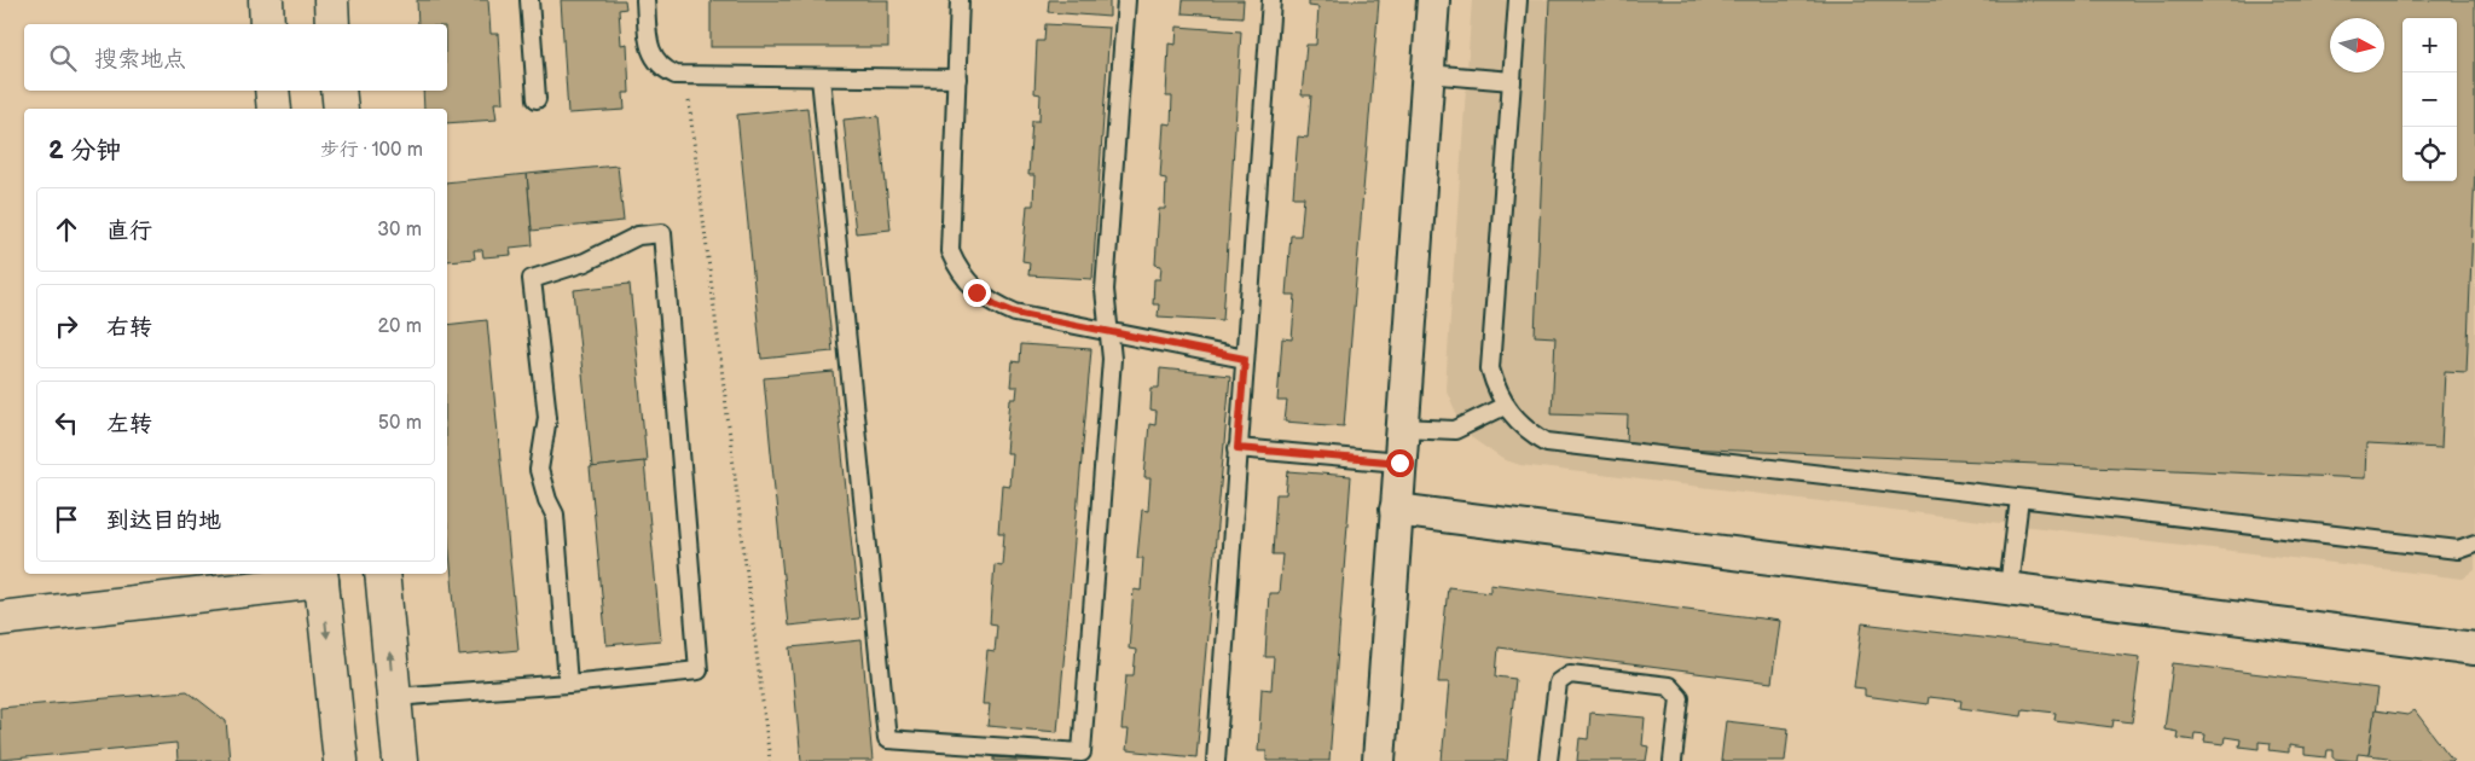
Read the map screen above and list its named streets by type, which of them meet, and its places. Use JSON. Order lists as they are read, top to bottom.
{
  "north": "right",
  "page": {
    "map_buttons": ["+", "−"],
    "search": "搜索地点",
    "heading": ["2 分钟", "步行 · 100 m"],
    "list": [
      ["直行", "30 m"],
      ["右转", "20 m"],
      ["左转", "50 m"],
      "到达目的地"
    ]
  }
}
